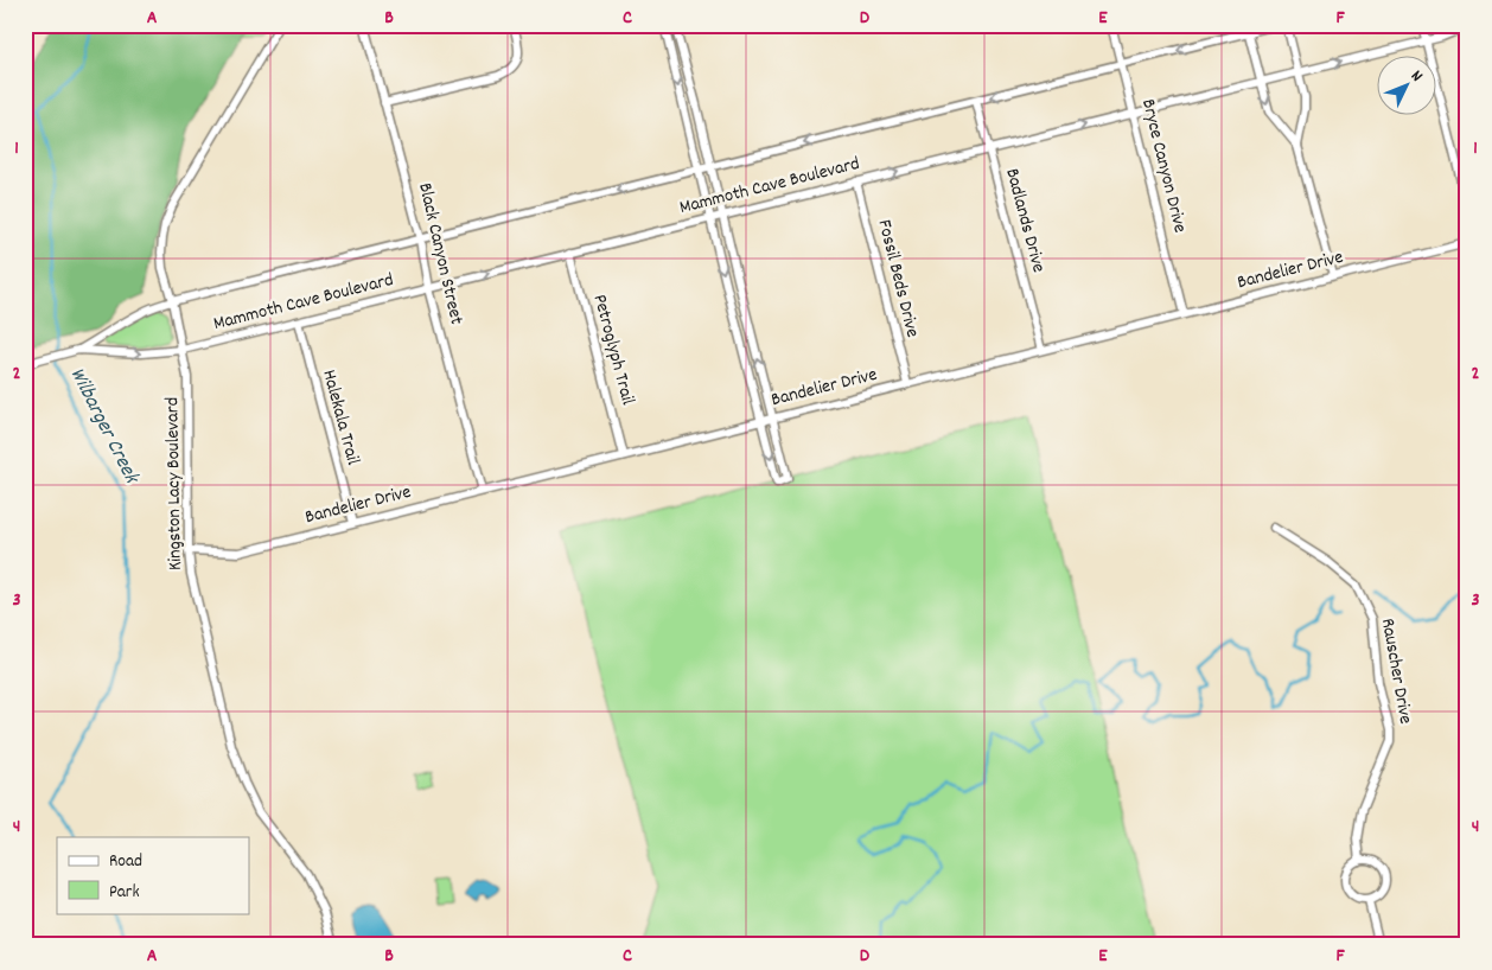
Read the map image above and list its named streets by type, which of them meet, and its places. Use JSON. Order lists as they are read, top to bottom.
{
  "streets": {
    "street": [
      "Bryce Canyon Drive",
      "Mammoth Cave Boulevard",
      "Badlands Drive",
      "Black Canyon Street",
      "Bandelier Drive",
      "Fossil Beds Drive",
      "Petroglyph Trail",
      "Halekala Trail",
      "Kingston Lacy Boulevard",
      "Rauscher Drive"
    ]
  },
  "crossings": [
    ["Bryce Canyon Drive", "Mammoth Cave Boulevard"],
    ["Bryce Canyon Drive", "Bandelier Drive"],
    ["Mammoth Cave Boulevard", "Badlands Drive"],
    ["Mammoth Cave Boulevard", "Black Canyon Street"],
    ["Mammoth Cave Boulevard", "Fossil Beds Drive"],
    ["Mammoth Cave Boulevard", "Petroglyph Trail"],
    ["Mammoth Cave Boulevard", "Halekala Trail"],
    ["Mammoth Cave Boulevard", "Kingston Lacy Boulevard"],
    ["Badlands Drive", "Bandelier Drive"],
    ["Black Canyon Street", "Bandelier Drive"],
    ["Bandelier Drive", "Fossil Beds Drive"],
    ["Bandelier Drive", "Petroglyph Trail"],
    ["Bandelier Drive", "Halekala Trail"],
    ["Bandelier Drive", "Kingston Lacy Boulevard"]
  ],
  "water": ["Wilbarger Creek"],
  "legend": ["Road", "Park"],
  "north": "top right",
  "grid": {
    "columns": [
      "A",
      "B",
      "C",
      "D",
      "E",
      "F"
    ],
    "rows": [
      "1",
      "2",
      "3",
      "4"
    ]
  }
}
